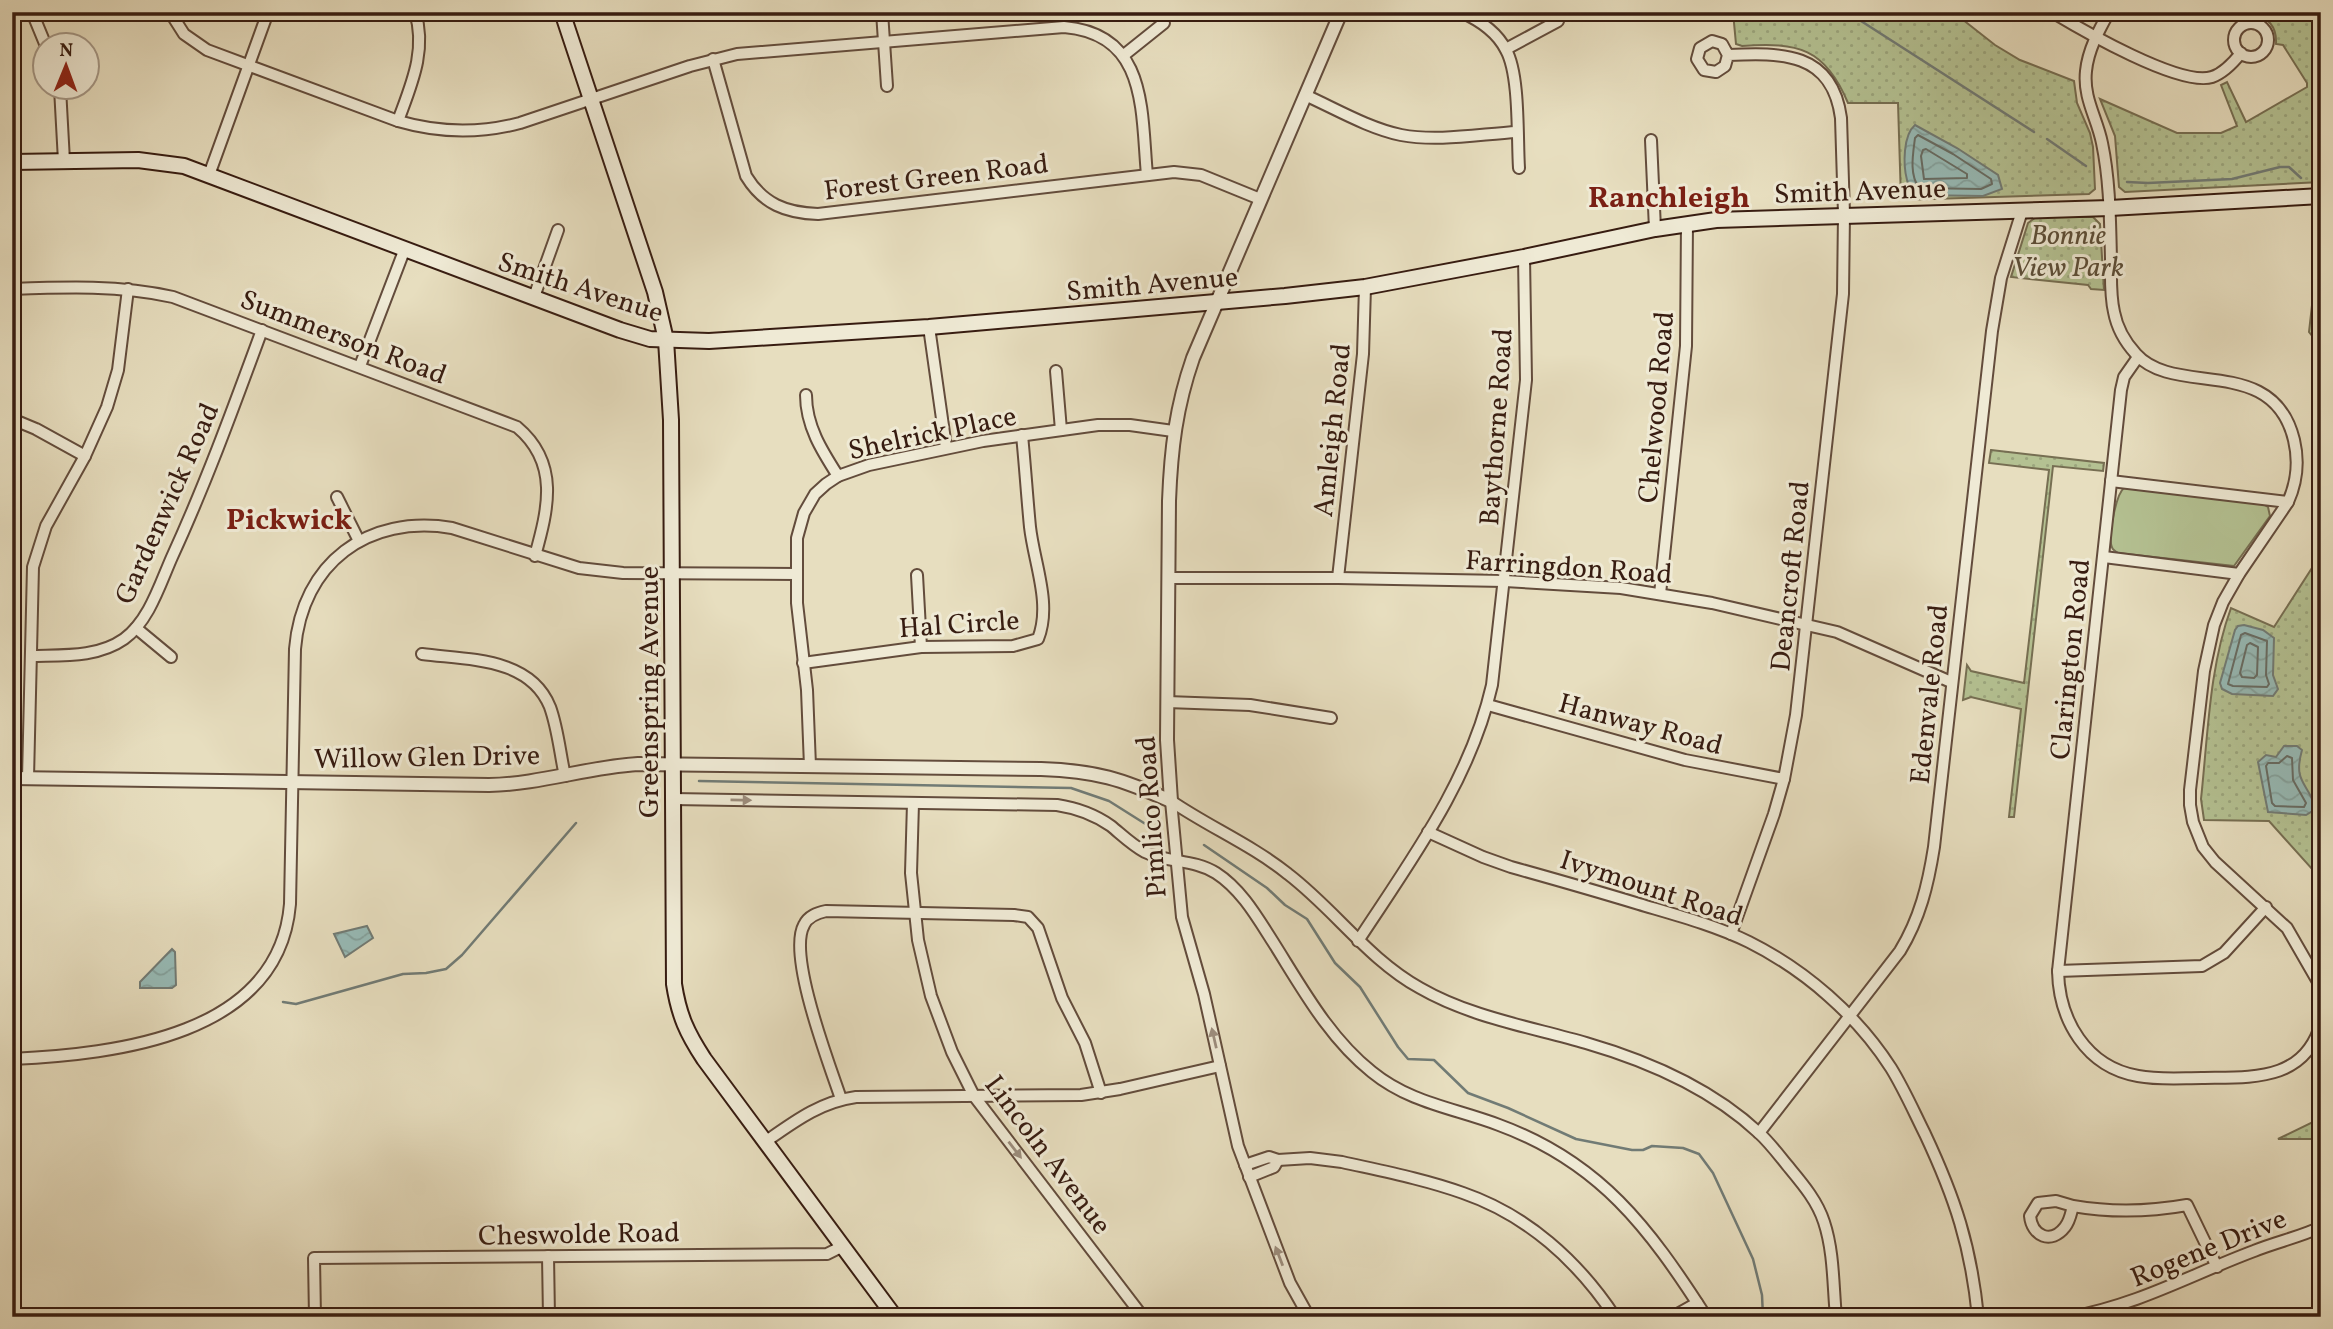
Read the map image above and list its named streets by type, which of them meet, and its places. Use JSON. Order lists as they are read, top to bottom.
{
  "streets": {
    "main road": ["Smith Avenue", "Greenspring Avenue"],
    "street": [
      "Forest Green Road",
      "Summerson Road",
      "Chelwood Road",
      "Baythorne Road",
      "Amleigh Road",
      "Shelrick Place",
      "Gardenwick Road",
      "Farringdon Road",
      "Deancroft Road",
      "Hal Circle",
      "Clarington Road",
      "Edenvale Road",
      "Hanway Road",
      "Willow Glen Drive",
      "Pimlico Road",
      "Ivymount Road",
      "Lincoln Avenue",
      "Cheswolde Road",
      "Rogene Drive"
    ]
  },
  "crossings": [
    ["Forest Green Road", "Pimlico Road"],
    ["Smith Avenue", "Chelwood Road"],
    ["Smith Avenue", "Baythorne Road"],
    ["Smith Avenue", "Amleigh Road"],
    ["Smith Avenue", "Deancroft Road"],
    ["Smith Avenue", "Greenspring Avenue"],
    ["Smith Avenue", "Edenvale Road"],
    ["Smith Avenue", "Pimlico Road"],
    ["Summerson Road", "Gardenwick Road"],
    ["Chelwood Road", "Farringdon Road"],
    ["Baythorne Road", "Farringdon Road"],
    ["Baythorne Road", "Hanway Road"],
    ["Baythorne Road", "Ivymount Road"],
    ["Amleigh Road", "Farringdon Road"],
    ["Shelrick Place", "Hal Circle"],
    ["Shelrick Place", "Willow Glen Drive"],
    ["Shelrick Place", "Pimlico Road"],
    ["Farringdon Road", "Deancroft Road"],
    ["Farringdon Road", "Edenvale Road"],
    ["Farringdon Road", "Pimlico Road"],
    ["Deancroft Road", "Hanway Road"],
    ["Deancroft Road", "Ivymount Road"],
    ["Greenspring Avenue", "Willow Glen Drive"],
    ["Greenspring Avenue", "Cheswolde Road"],
    ["Edenvale Road", "Ivymount Road"],
    ["Willow Glen Drive", "Pimlico Road"]
  ],
  "one_way": ["Lincoln Avenue"],
  "districts": ["Ranchleigh", "Pickwick"],
  "parks": ["Bonnie View Park"],
  "north": "top"
}
